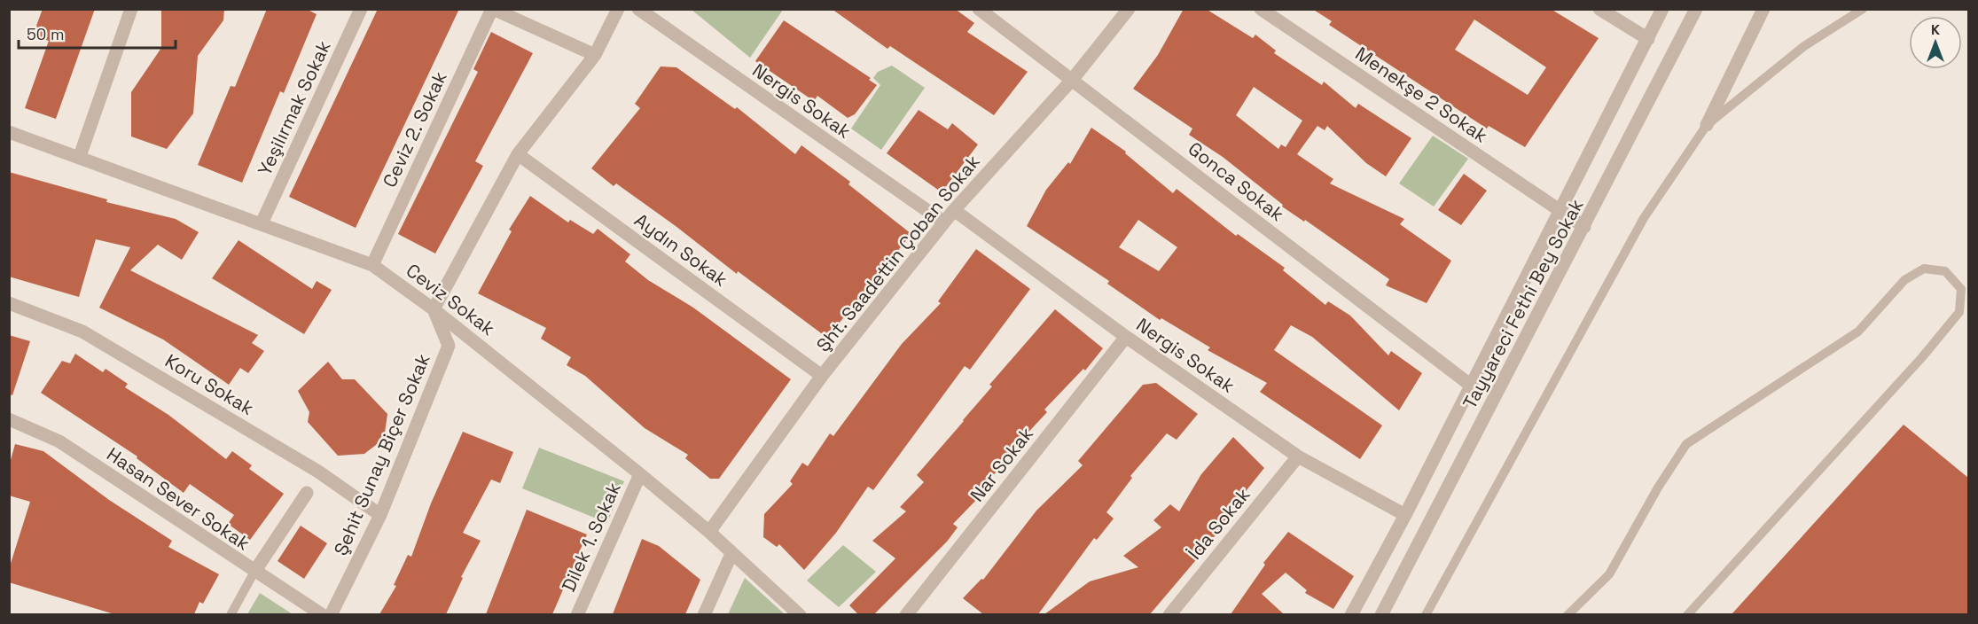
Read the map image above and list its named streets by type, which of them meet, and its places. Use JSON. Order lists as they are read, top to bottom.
{
  "streets": {
    "street": [
      "Menekşe 2 Sokak",
      "Nergis Sokak",
      "Yeşilırmak Sokak",
      "Ceviz 2. Sokak",
      "Gonca Sokak",
      "Aydın Sokak",
      "Şht. Saadettin Çoban Sokak",
      "Ceviz Sokak",
      "Tayyareci Fethi Bey Sokak",
      "Koru Sokak",
      "Şehit Sunay Biçer Sokak",
      "Nar Sokak",
      "Hasan Sever Sokak",
      "İda Sokak",
      "Dilek 1. Sokak"
    ]
  },
  "crossings": [
    ["Menekşe 2 Sokak", "Tayyareci Fethi Bey Sokak"],
    ["Nergis Sokak", "Şht. Saadettin Çoban Sokak"],
    ["Nergis Sokak", "Tayyareci Fethi Bey Sokak"],
    ["Nergis Sokak", "Nar Sokak"],
    ["Nergis Sokak", "İda Sokak"],
    ["Yeşilırmak Sokak", "Ceviz Sokak"],
    ["Ceviz 2. Sokak", "Ceviz Sokak"],
    ["Gonca Sokak", "Şht. Saadettin Çoban Sokak"],
    ["Gonca Sokak", "Tayyareci Fethi Bey Sokak"],
    ["Aydın Sokak", "Şht. Saadettin Çoban Sokak"],
    ["Şht. Saadettin Çoban Sokak", "Ceviz Sokak"],
    ["Ceviz Sokak", "Şehit Sunay Biçer Sokak"],
    ["Ceviz Sokak", "Dilek 1. Sokak"],
    ["Koru Sokak", "Şehit Sunay Biçer Sokak"]
  ],
  "scale_bar": "50 m",
  "north": "top"
}
